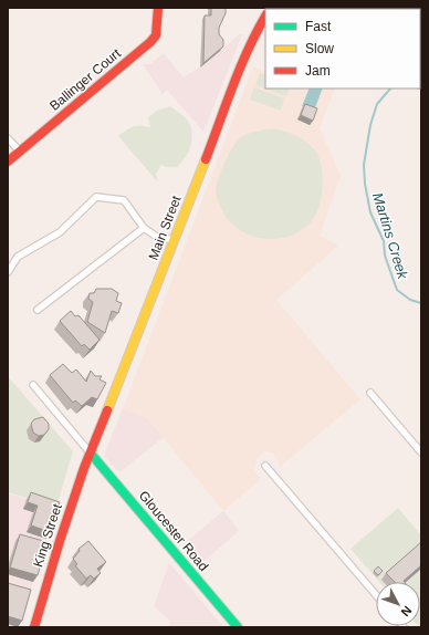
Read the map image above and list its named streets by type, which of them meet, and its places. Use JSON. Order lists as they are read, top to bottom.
{
  "streets": {
    "main road": [
      "Ballinger Court",
      "Main Street",
      "Gloucester Road",
      "King Street"
    ]
  },
  "crossings": [
    ["Main Street", "Gloucester Road"],
    ["Main Street", "King Street"],
    ["Gloucester Road", "King Street"]
  ],
  "water": ["Martins Creek"],
  "legend": ["Fast", "Slow", "Jam"],
  "north": "bottom right"
}
